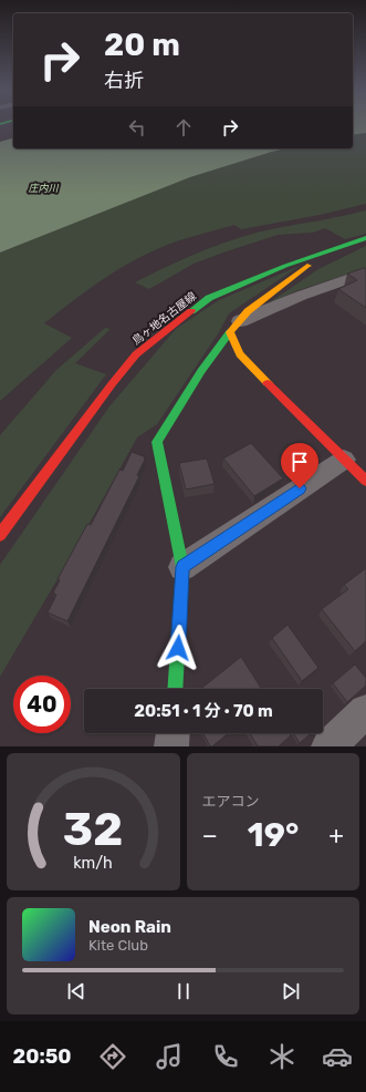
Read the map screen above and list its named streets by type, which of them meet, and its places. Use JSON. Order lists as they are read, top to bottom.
{
  "streets": {
    "street": ["鳥ヶ地名古屋線"]
  },
  "water": ["庄内川"],
  "page": {
    "turn": ["20 m", "右折"],
    "limit": "40",
    "trip": "20:51 · 1 分 · 70 m",
    "tile": "エアコン",
    "heat": ["−", "19°", "+"],
    "song": ["Neon Rain", "Kite Club"],
    "tabs": "20:50",
    "gauge": ["32", "km/h"]
  }
}
